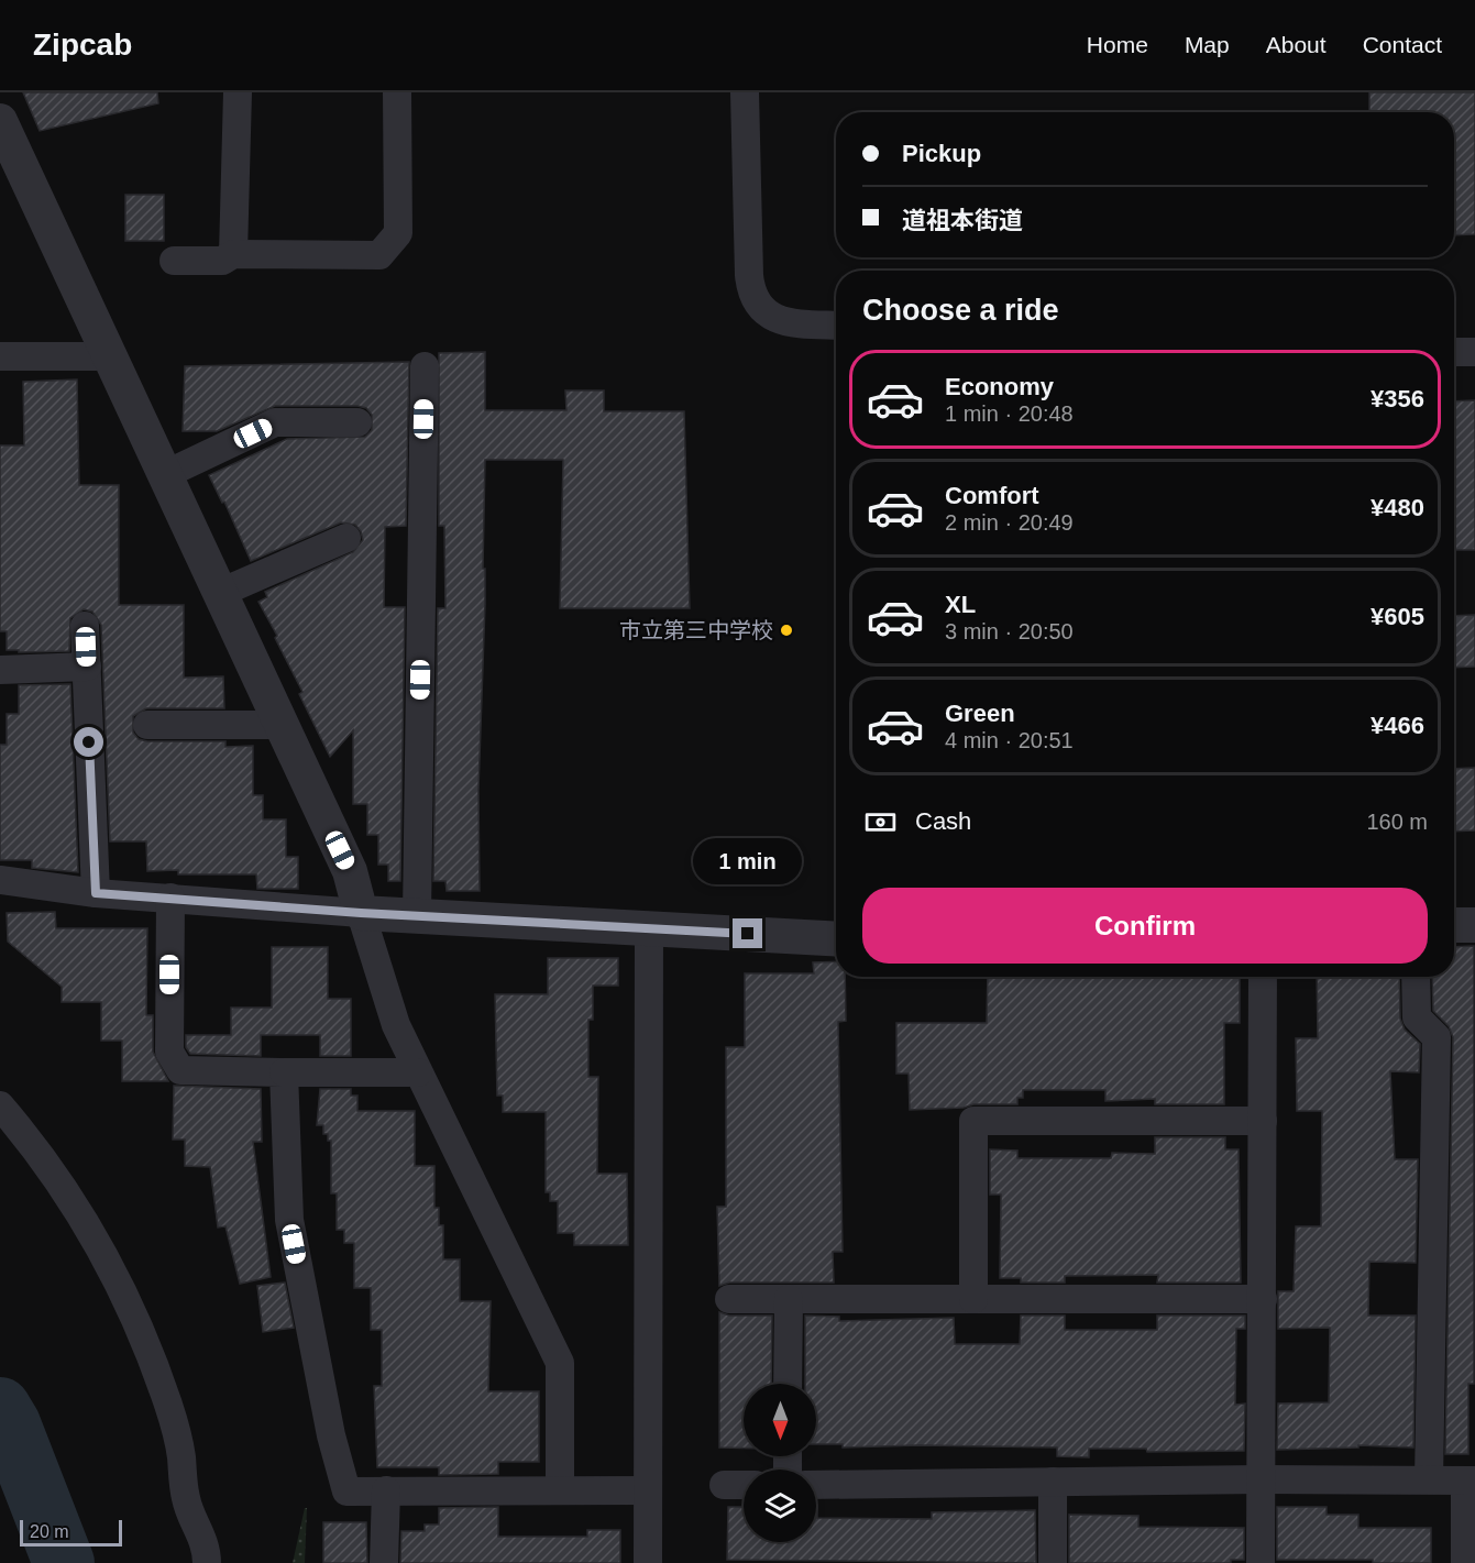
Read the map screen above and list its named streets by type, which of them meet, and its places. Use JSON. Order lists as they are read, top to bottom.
{
  "places": ["市立第三中学校"],
  "scale_bar": "20 m",
  "north": "bottom",
  "page": {
    "header": "Zipcab",
    "nav": [
      "Home",
      "Map",
      "About",
      "Contact"
    ],
    "banner": ["Pickup", "道祖本街道"],
    "heading": "Choose a ride",
    "list": [
      {
        "name": "Economy",
        "note": "1 min · 20:48",
        "value": "¥356"
      },
      {
        "name": "Comfort",
        "note": "2 min · 20:49",
        "value": "¥480"
      },
      {
        "name": "XL",
        "note": "3 min · 20:50",
        "value": "¥605"
      },
      {
        "name": "Green",
        "note": "4 min · 20:51",
        "value": "¥466"
      }
    ],
    "pay": ["Cash", "160 m"],
    "bubble": "1 min",
    "buttons": "Confirm",
    "scale": "20 m"
  }
}
